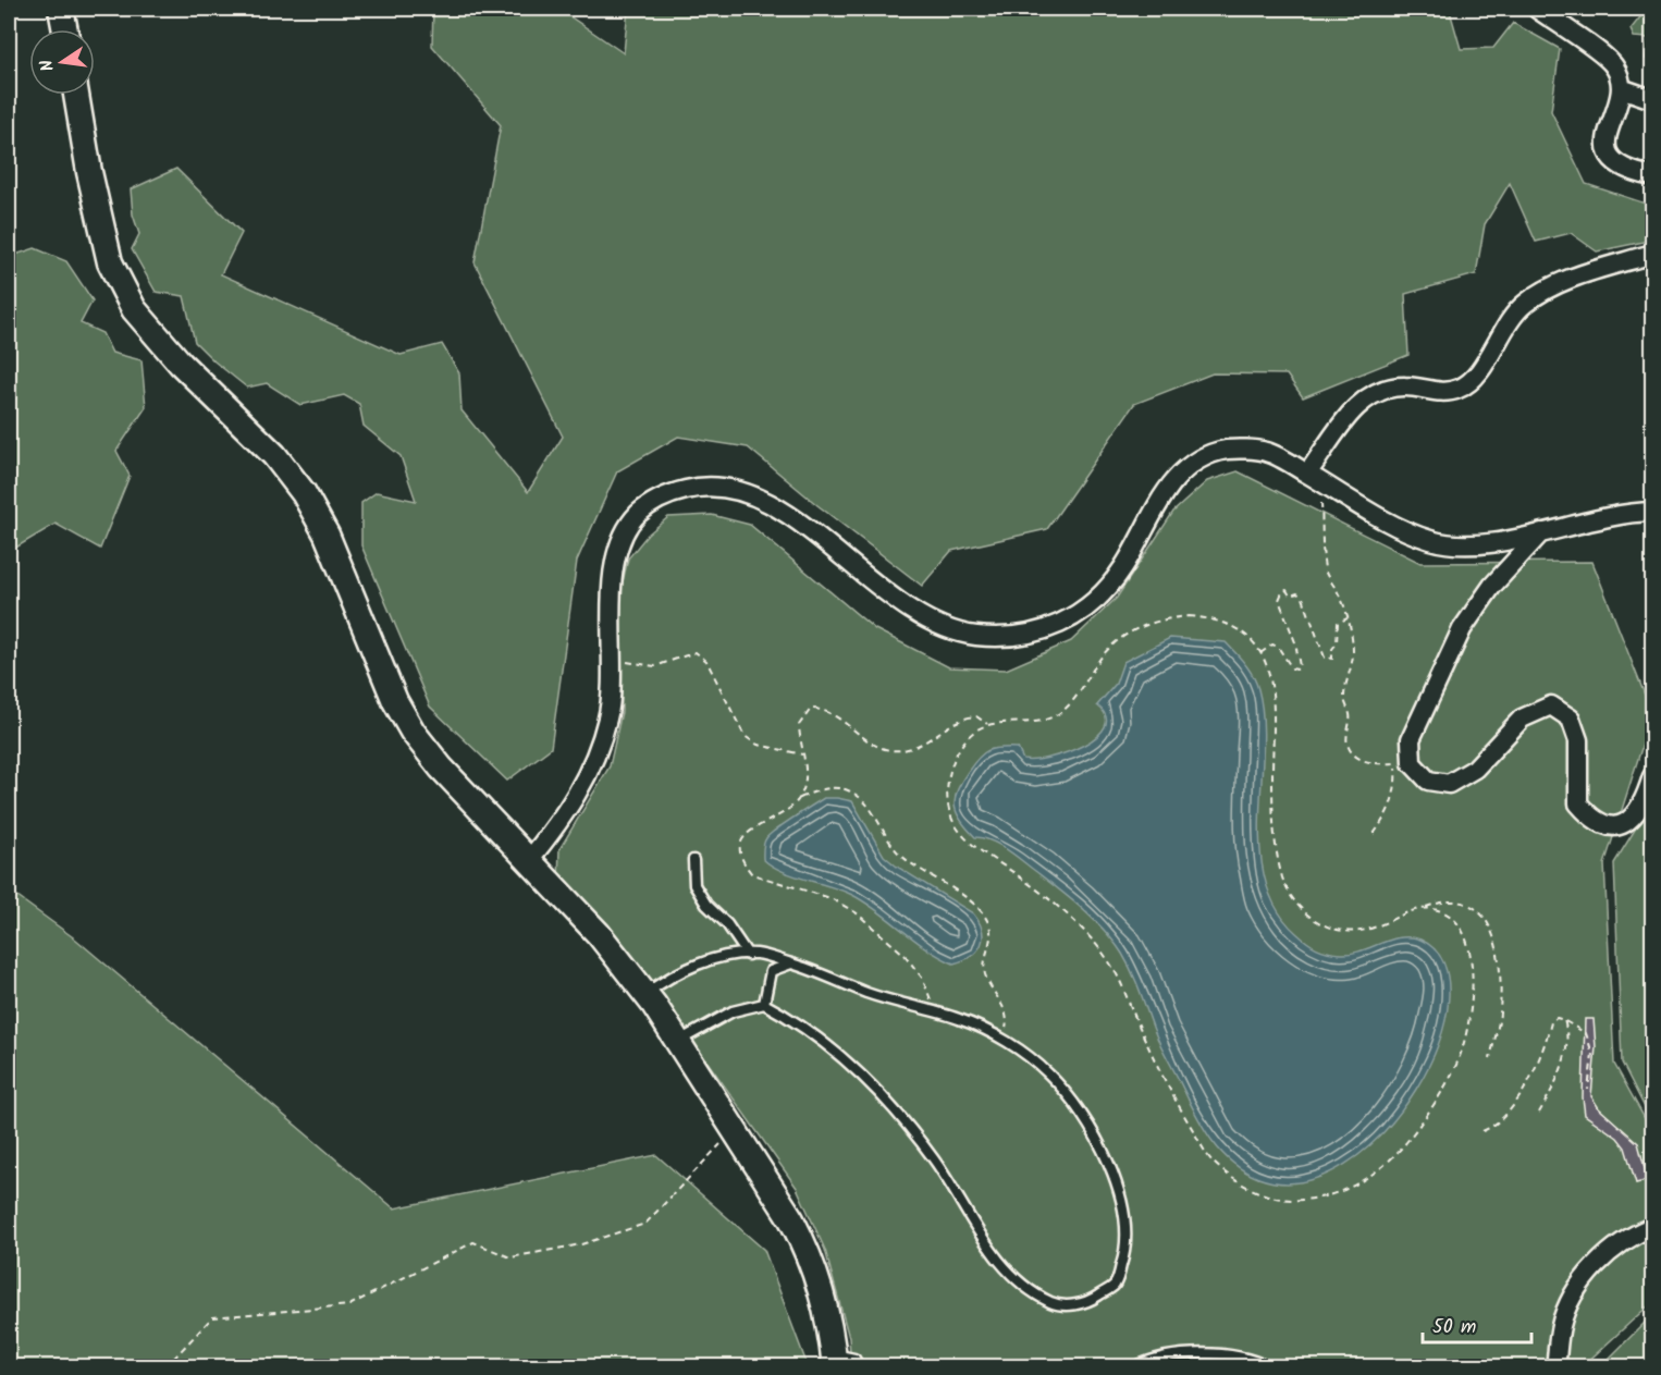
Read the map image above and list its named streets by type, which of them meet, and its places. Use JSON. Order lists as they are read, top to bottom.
{
  "scale_bar": "50 m",
  "north": "left"
}
